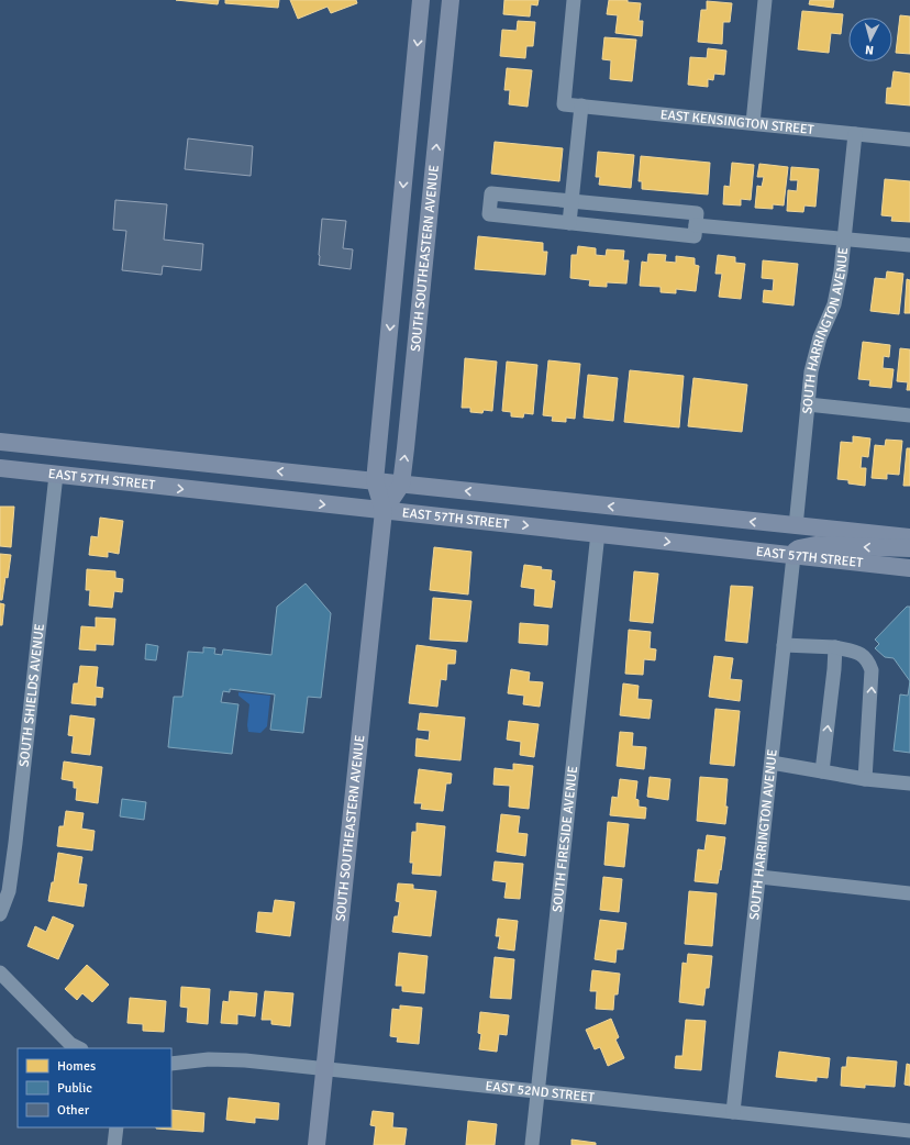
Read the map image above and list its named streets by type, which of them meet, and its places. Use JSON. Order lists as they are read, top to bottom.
{
  "streets": {
    "main road": ["SOUTH SOUTHEASTERN AVENUE", "EAST 57TH STREET"],
    "street": [
      "EAST KENSINGTON STREET",
      "SOUTH HARRINGTON AVENUE",
      "SOUTH SHIELDS AVENUE",
      "SOUTH FIRESIDE AVENUE",
      "EAST 52ND STREET"
    ]
  },
  "crossings": [
    ["EAST KENSINGTON STREET", "SOUTH HARRINGTON AVENUE"],
    ["SOUTH SOUTHEASTERN AVENUE", "EAST 57TH STREET"],
    ["SOUTH SOUTHEASTERN AVENUE", "EAST 52ND STREET"],
    ["SOUTH HARRINGTON AVENUE", "EAST 57TH STREET"],
    ["SOUTH HARRINGTON AVENUE", "EAST 52ND STREET"],
    ["EAST 57TH STREET", "SOUTH SHIELDS AVENUE"],
    ["EAST 57TH STREET", "SOUTH FIRESIDE AVENUE"],
    ["SOUTH FIRESIDE AVENUE", "EAST 52ND STREET"]
  ],
  "legend": ["Homes", "Public", "Other"],
  "north": "bottom"
}
